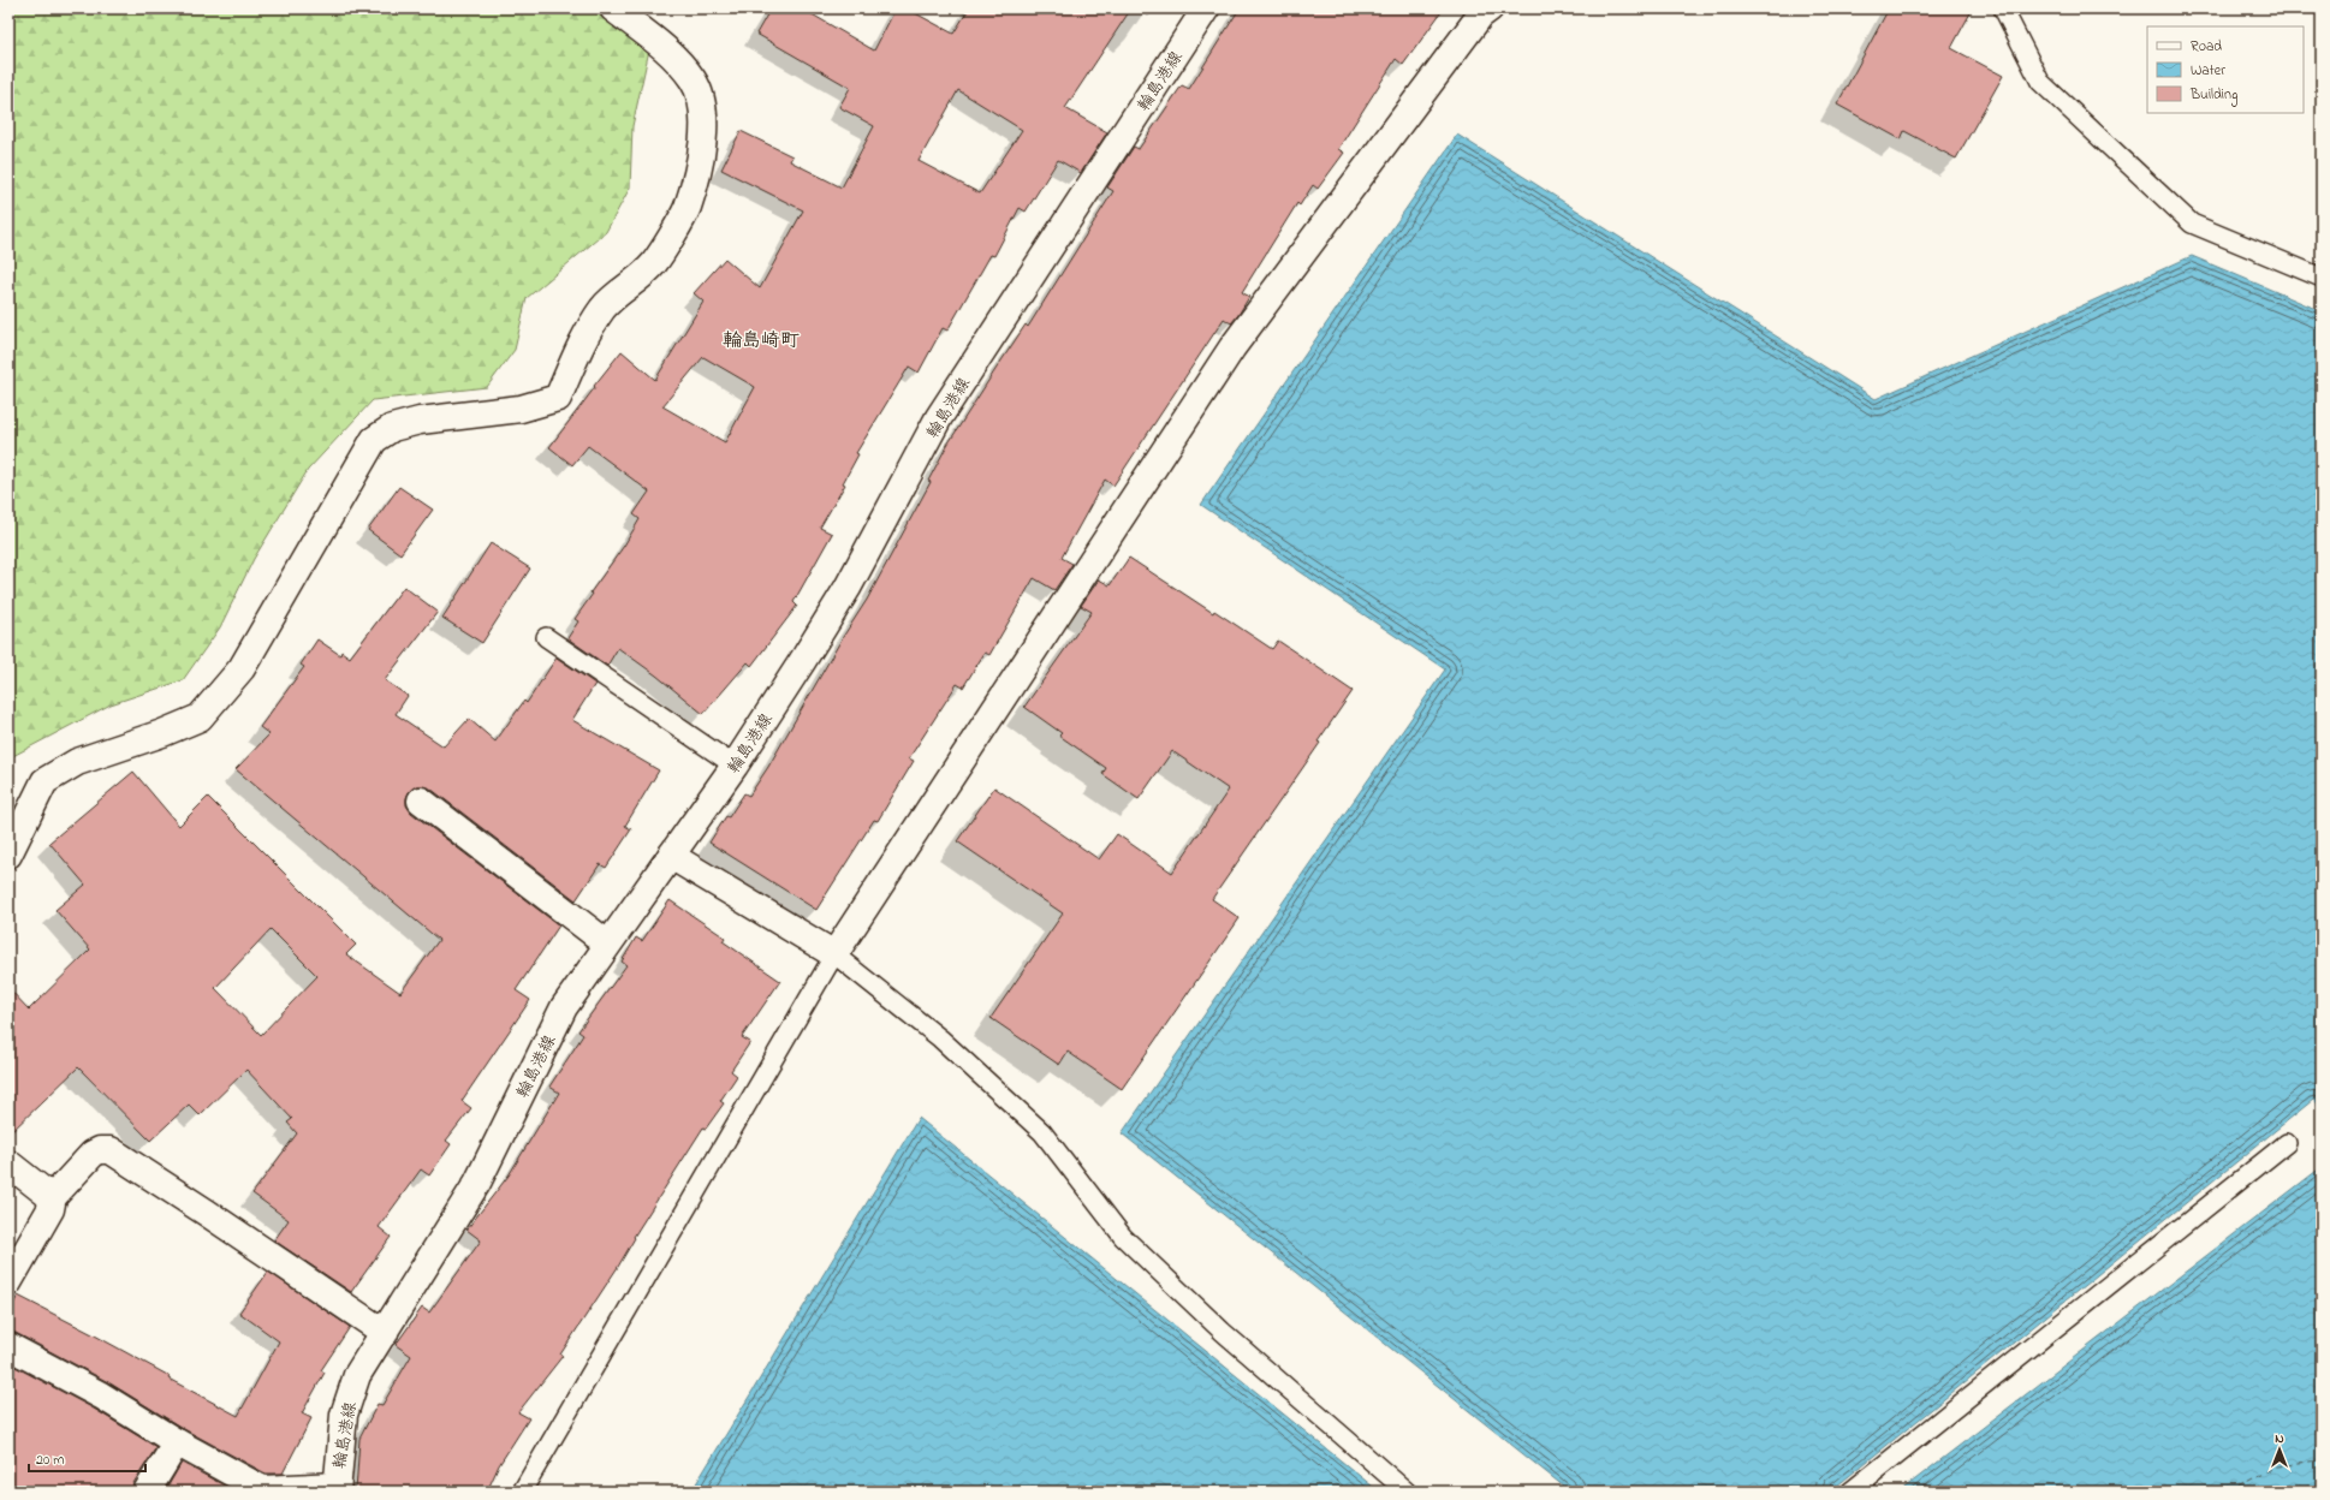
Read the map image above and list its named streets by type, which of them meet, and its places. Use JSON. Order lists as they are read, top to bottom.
{
  "streets": {
    "street": ["輪島港線"]
  },
  "districts": ["輪島崎町"],
  "legend": ["Road", "Water", "Building"],
  "scale_bar": "20 m",
  "north": "top"
}
